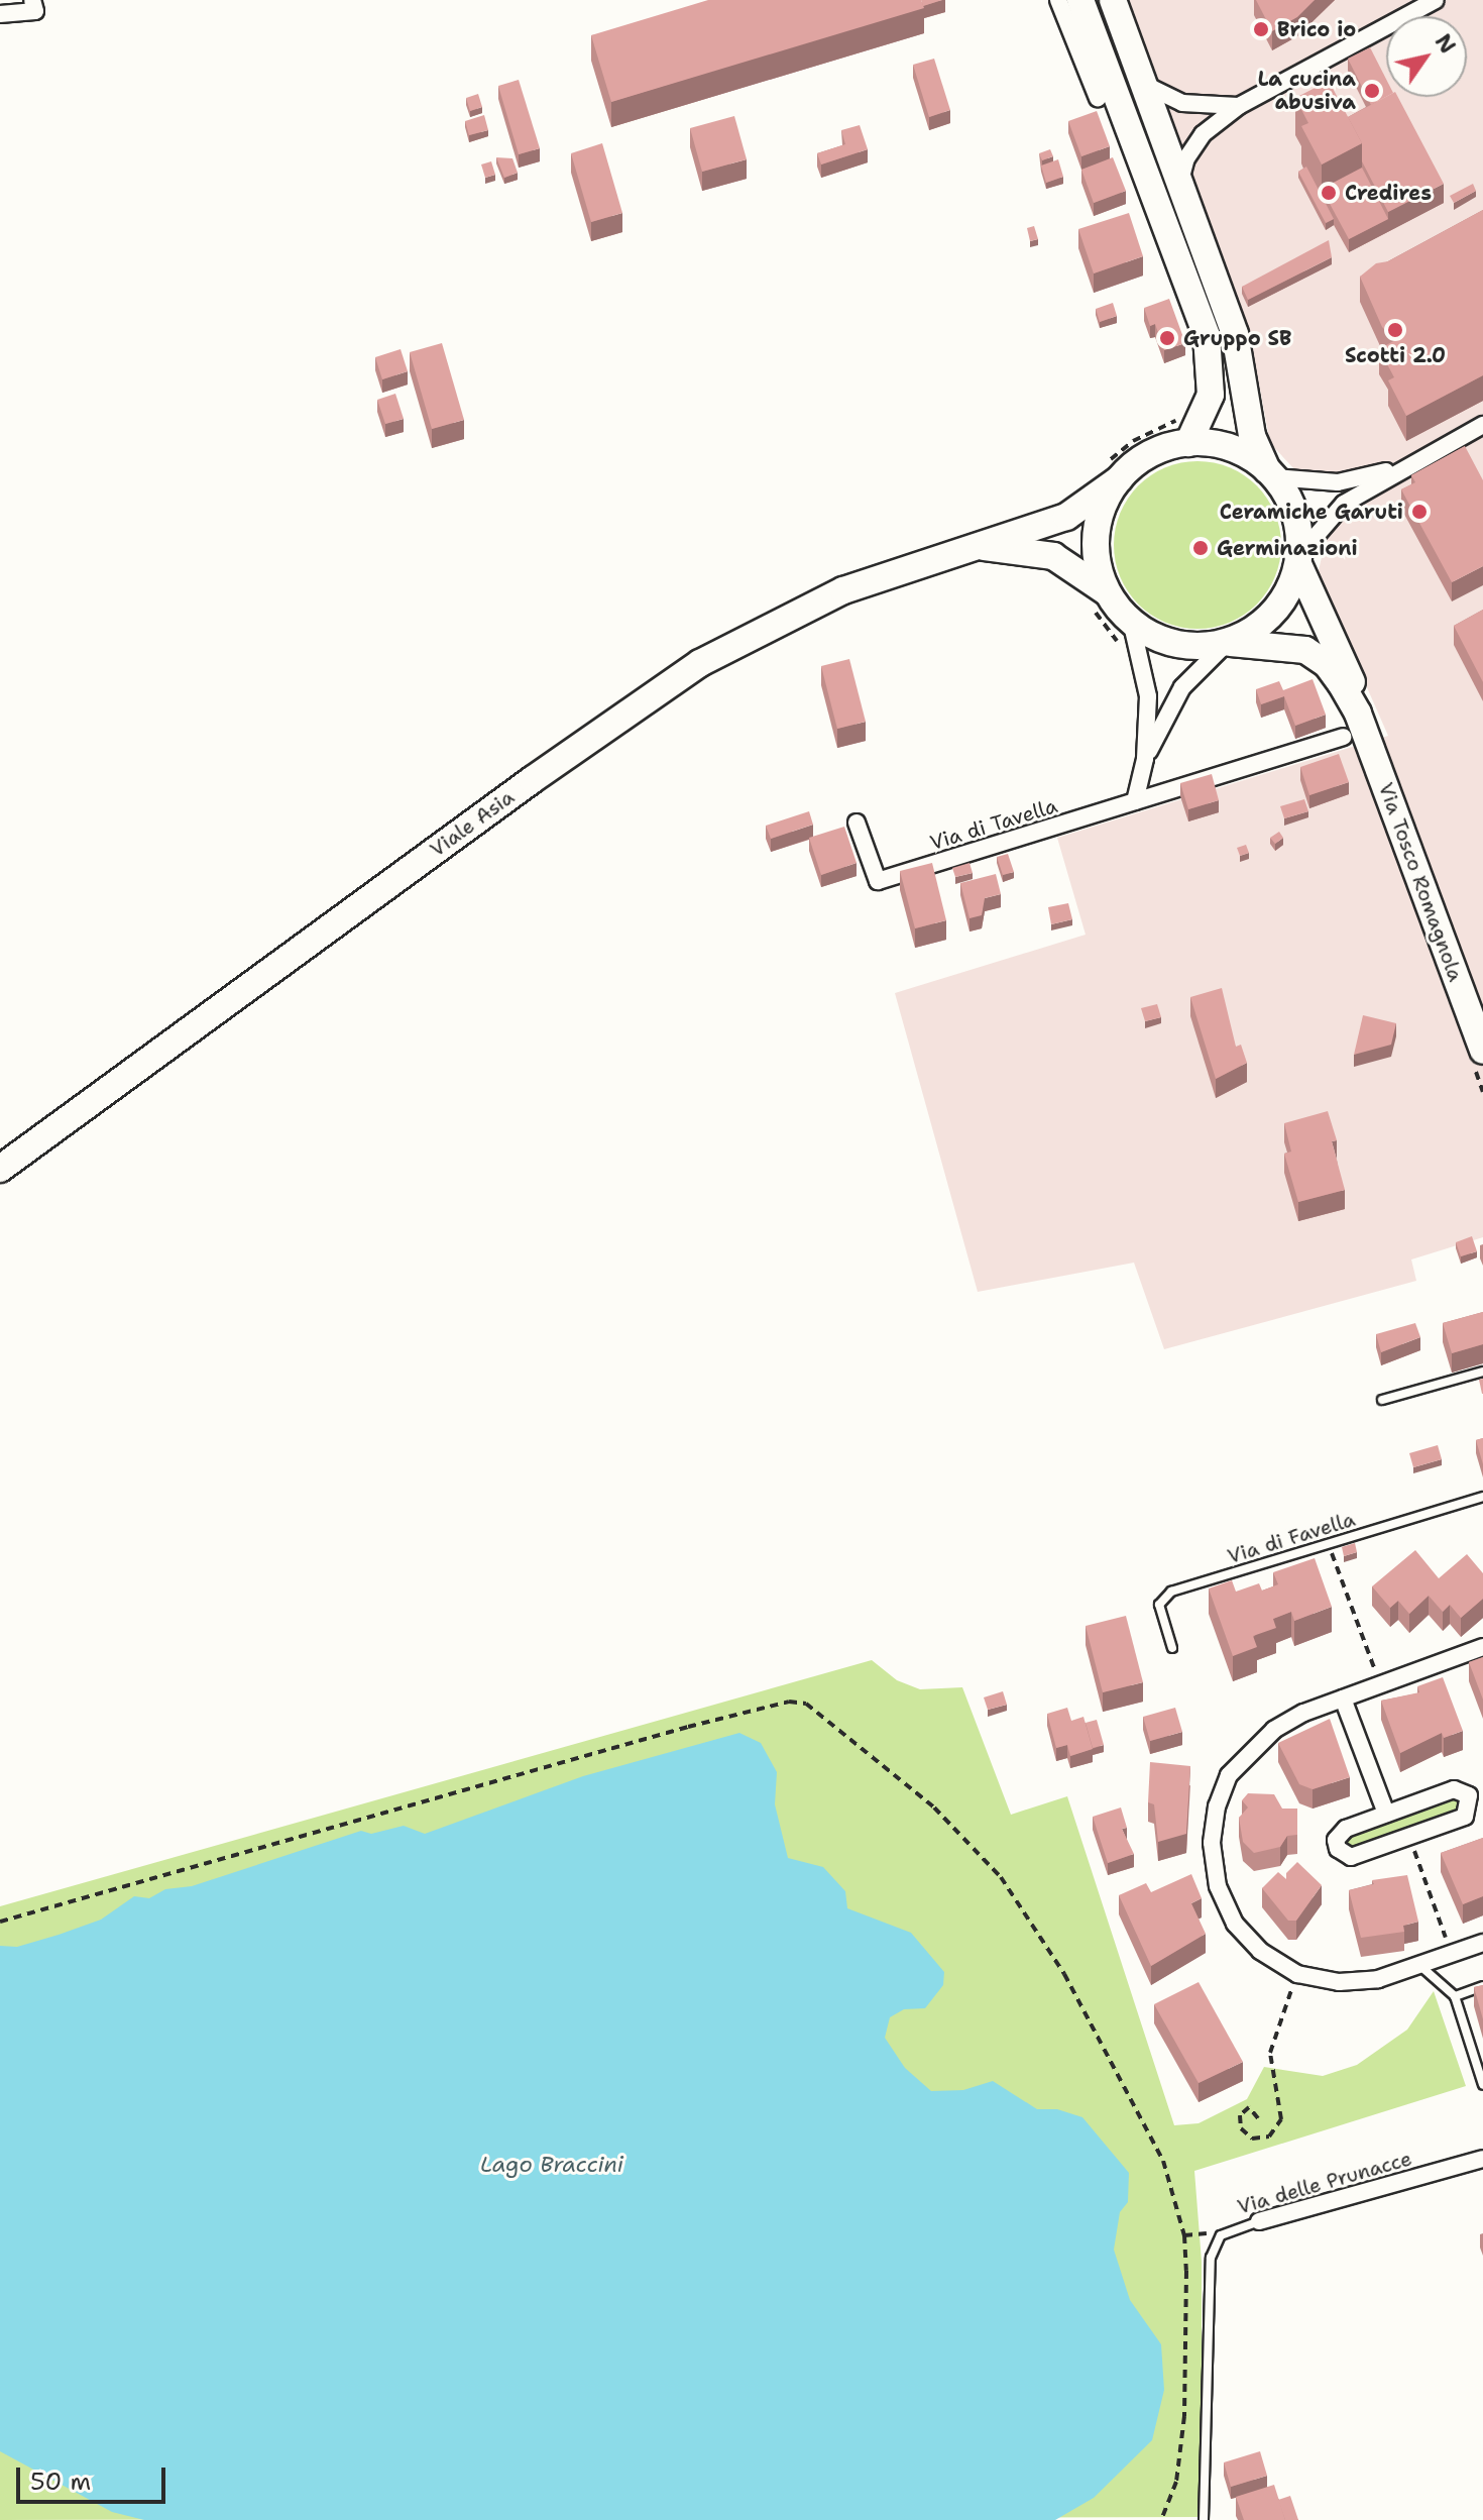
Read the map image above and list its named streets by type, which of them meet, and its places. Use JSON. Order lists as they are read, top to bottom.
{
  "streets": {
    "main road": ["Viale Asia", "Via Tosco Romagnola"],
    "street": ["Via di Tavella", "Via delle Prunacce"],
    "lane": ["Via di Favella"]
  },
  "water": ["Lago Braccini"],
  "places": [
    "Brico io",
    "La cucina abusiva",
    "Credires",
    "Scotti 2.0",
    "Gruppo SB",
    "Ceramiche Garuti",
    "Germinazioni"
  ],
  "scale_bar": "50 m",
  "north": "top right"
}
